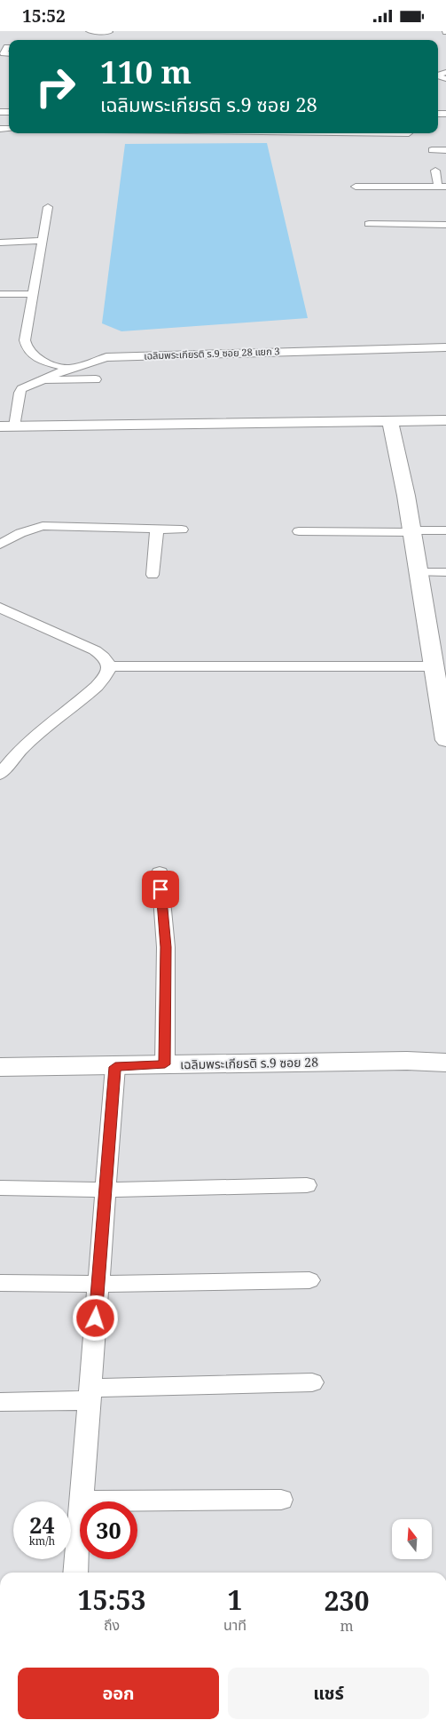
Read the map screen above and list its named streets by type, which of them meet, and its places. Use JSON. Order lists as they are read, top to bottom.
{
  "streets": {
    "main road": ["เฉลิมพระเกียรติ ร.9 ซอย 28 แยก 3", "เฉลิมพระเกียรติ ร.9 ซอย 28"]
  },
  "north": "top",
  "page": {
    "status": "15:52",
    "turn": ["110 m", "เฉลิมพระเกียรติ ร.9 ซอย 28"],
    "speed": "24 km/h",
    "limit": "30",
    "eta": [
      "15:53",
      "ถึง",
      "1",
      "นาที",
      "230",
      "m"
    ],
    "buttons": ["ออก", "แชร์"]
  }
}
